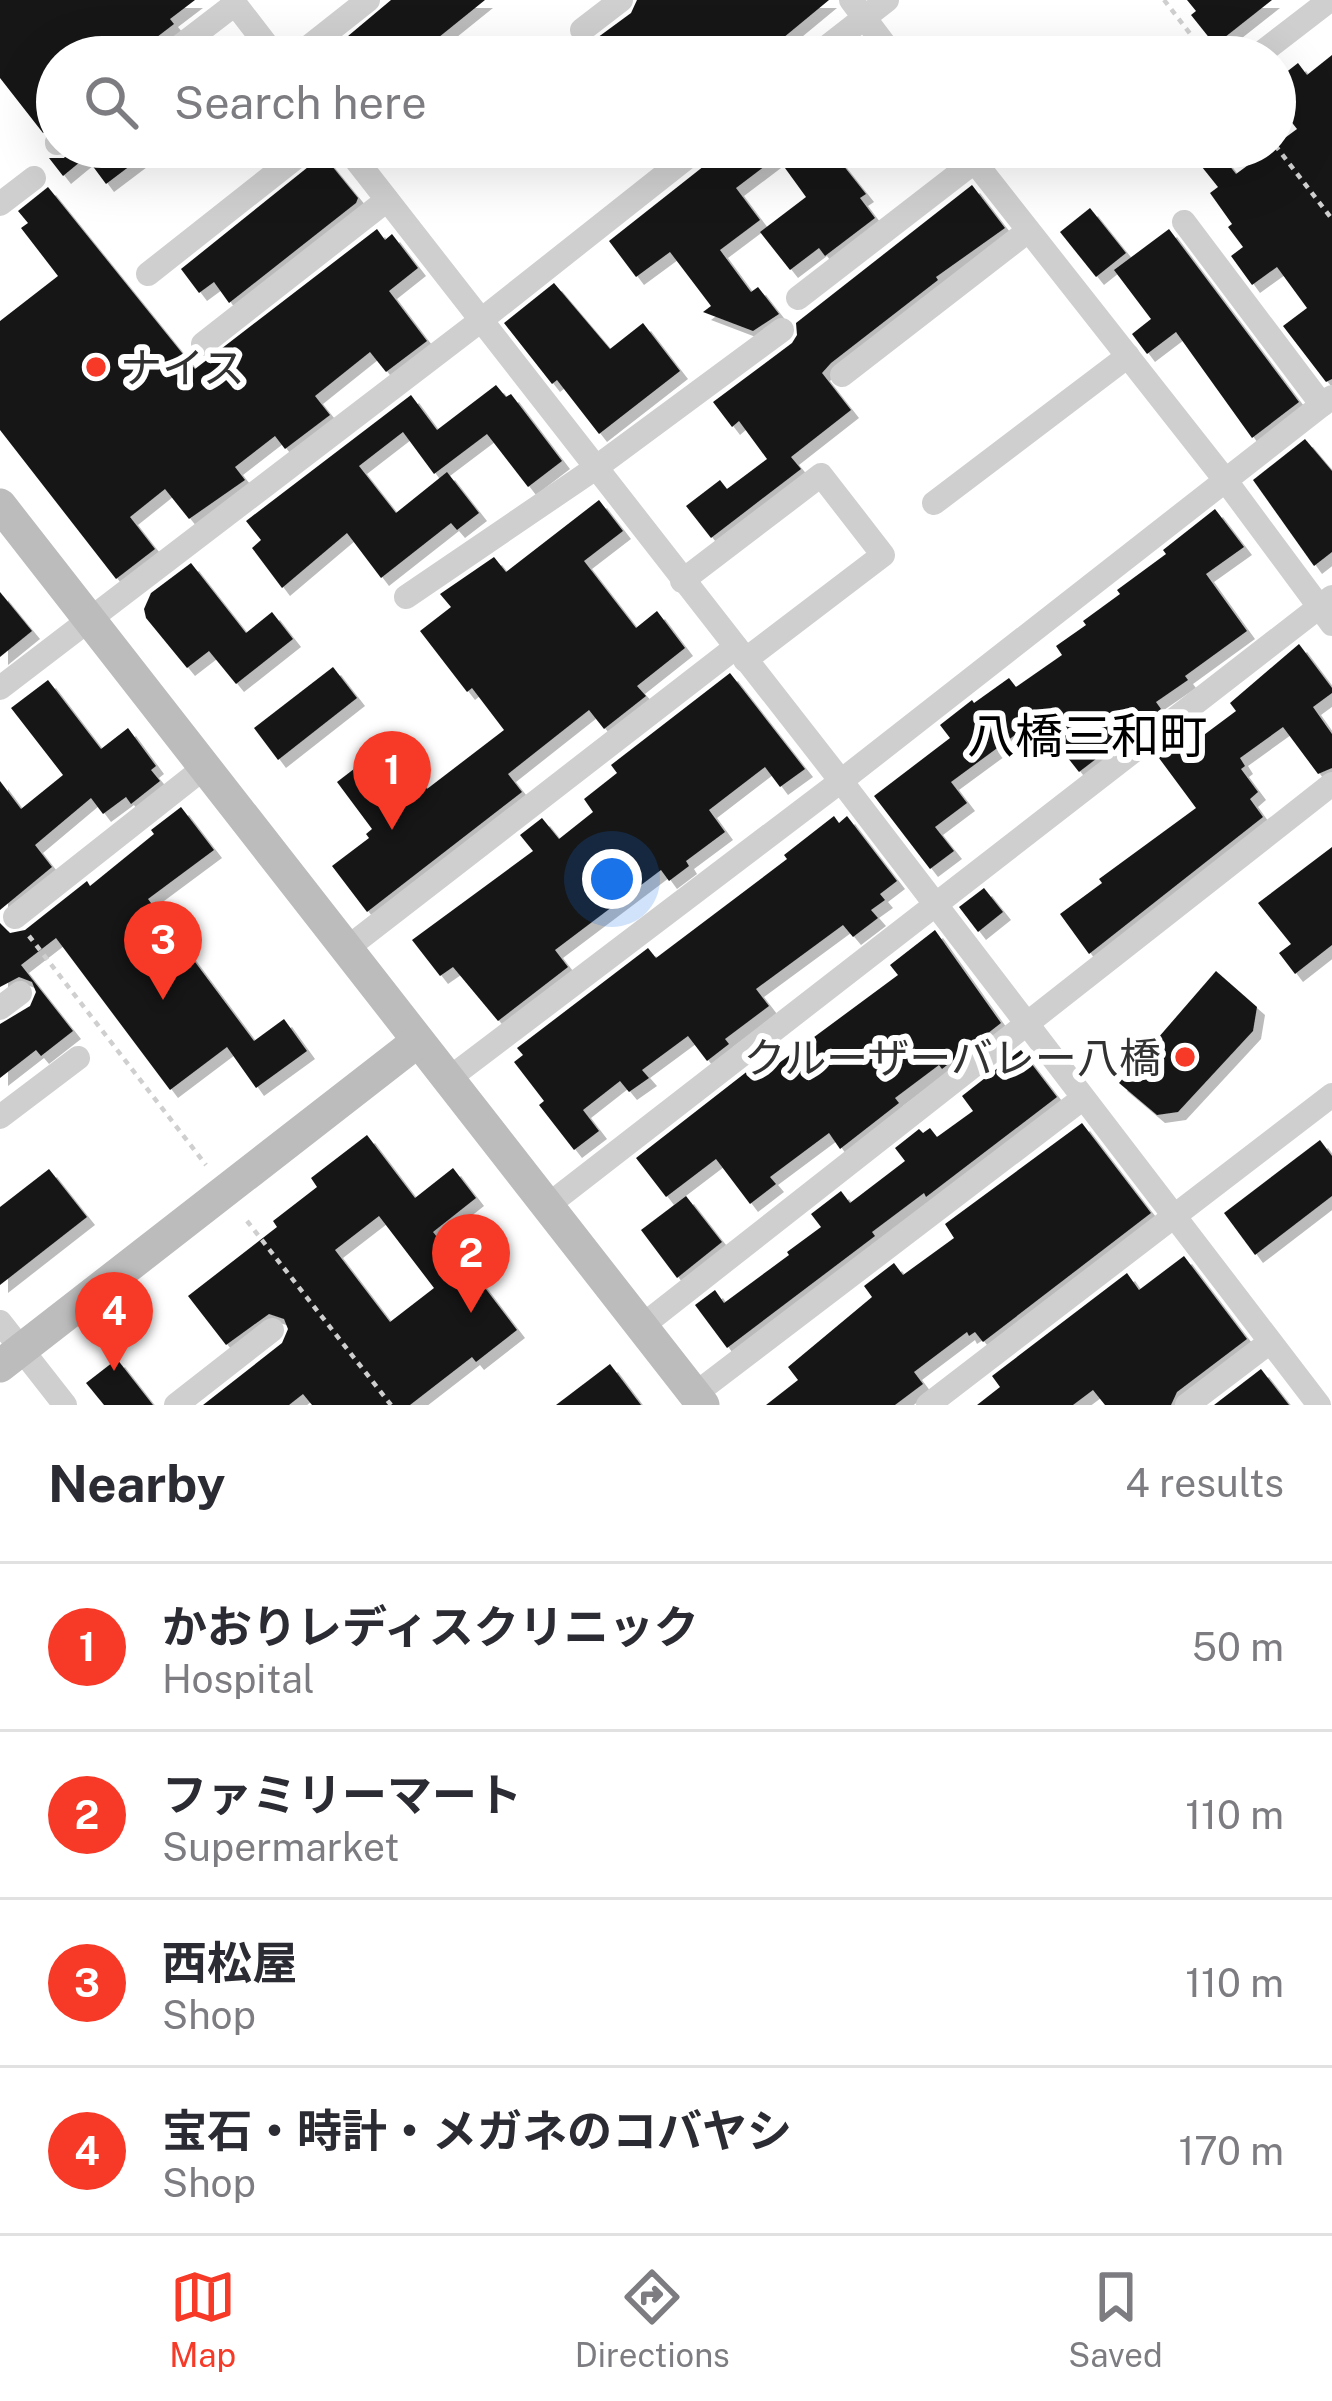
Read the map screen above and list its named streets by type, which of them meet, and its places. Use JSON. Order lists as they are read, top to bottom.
{
  "districts": ["八橋三和町"],
  "places": ["ナイス", "クルーザーバレー八橋"],
  "page": {
    "search": "Search here",
    "pins": [
      "1",
      "3",
      "2",
      "4"
    ],
    "heading": ["Nearby", "4 results"],
    "list": [
      {
        "mark": "1",
        "name": "かおりレディスクリニック",
        "note": "Hospital",
        "value": "50 m"
      },
      {
        "mark": "2",
        "name": "ファミリーマート",
        "note": "Supermarket",
        "value": "110 m"
      },
      {
        "mark": "3",
        "name": "西松屋",
        "note": "Shop",
        "value": "110 m"
      },
      {
        "mark": "4",
        "name": "宝石・時計・メガネのコバヤシ",
        "note": "Shop",
        "value": "170 m"
      }
    ],
    "nav": ["Map", "Directions", "Saved"]
  }
}
